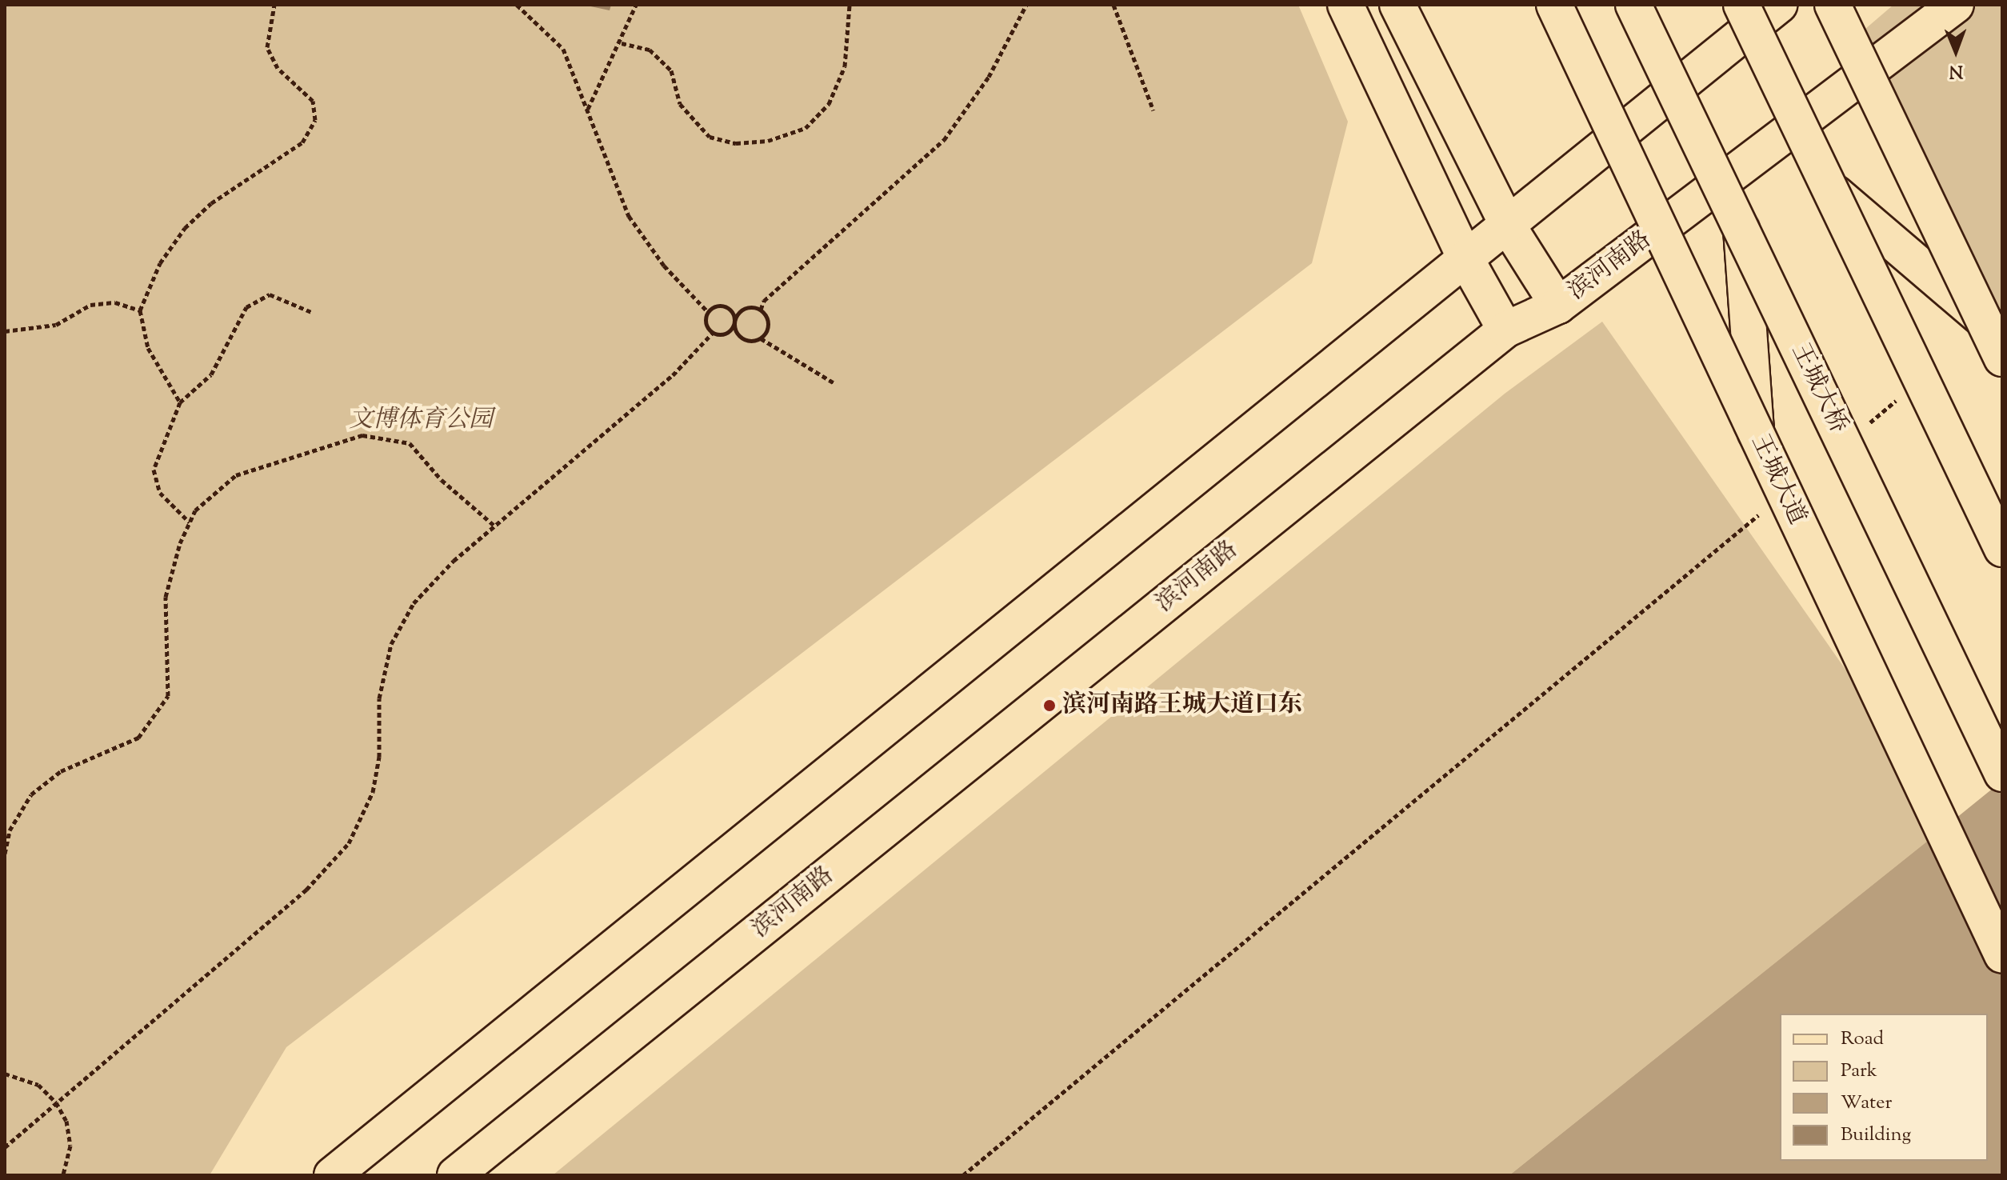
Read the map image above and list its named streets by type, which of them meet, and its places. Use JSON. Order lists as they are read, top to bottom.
{
  "streets": {
    "main road": ["滨河南路", "王城大桥", "王城大道"]
  },
  "parks": ["文博体育公园"],
  "places": ["滨河南路王城大道口东"],
  "legend": [
    "Road",
    "Park",
    "Water",
    "Building"
  ],
  "north": "bottom"
}
